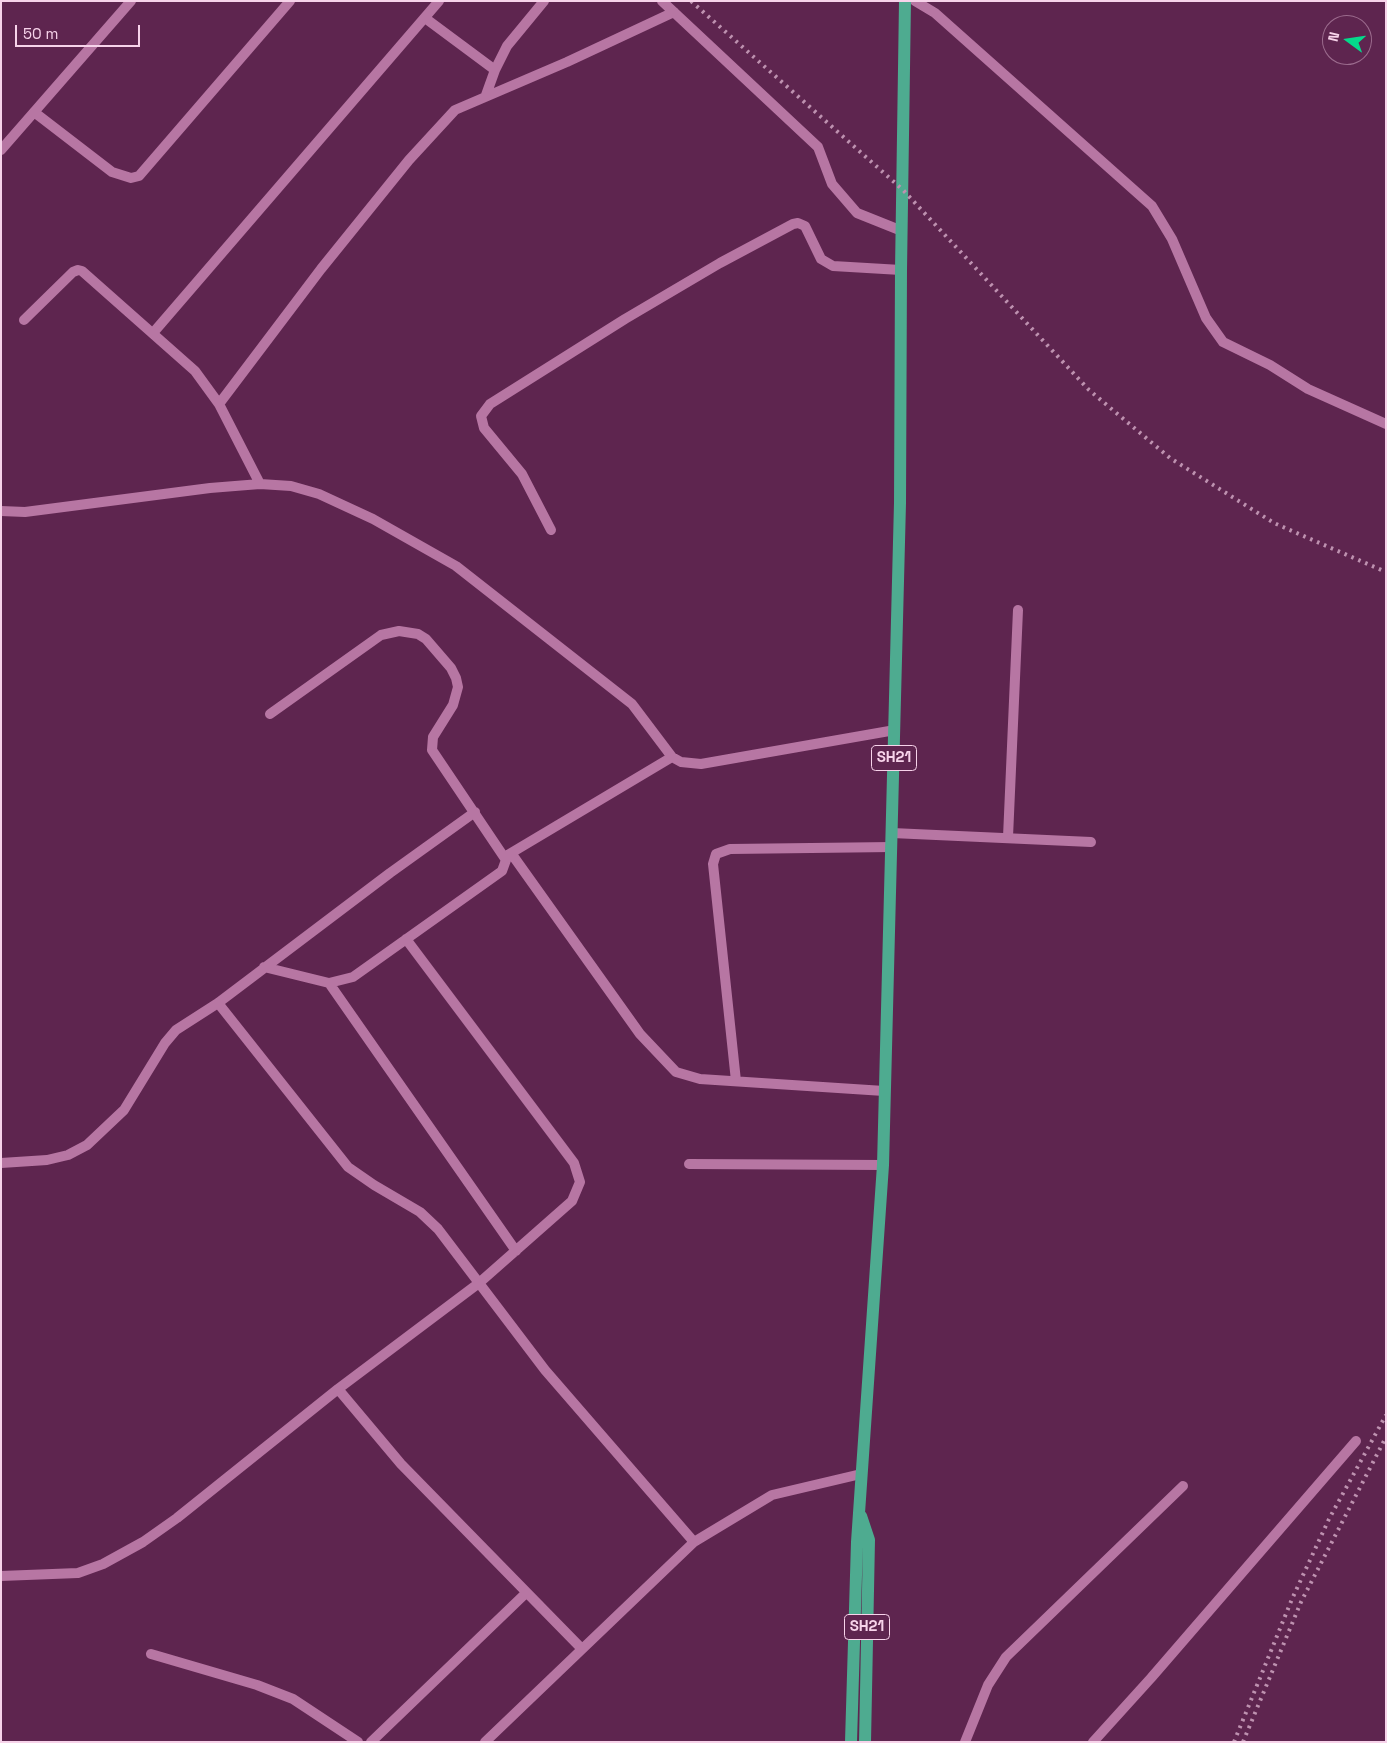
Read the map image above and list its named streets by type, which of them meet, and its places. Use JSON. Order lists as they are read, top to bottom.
{
  "streets": {
    "main road": ["SH21"]
  },
  "scale_bar": "50 m",
  "north": "left"
}
